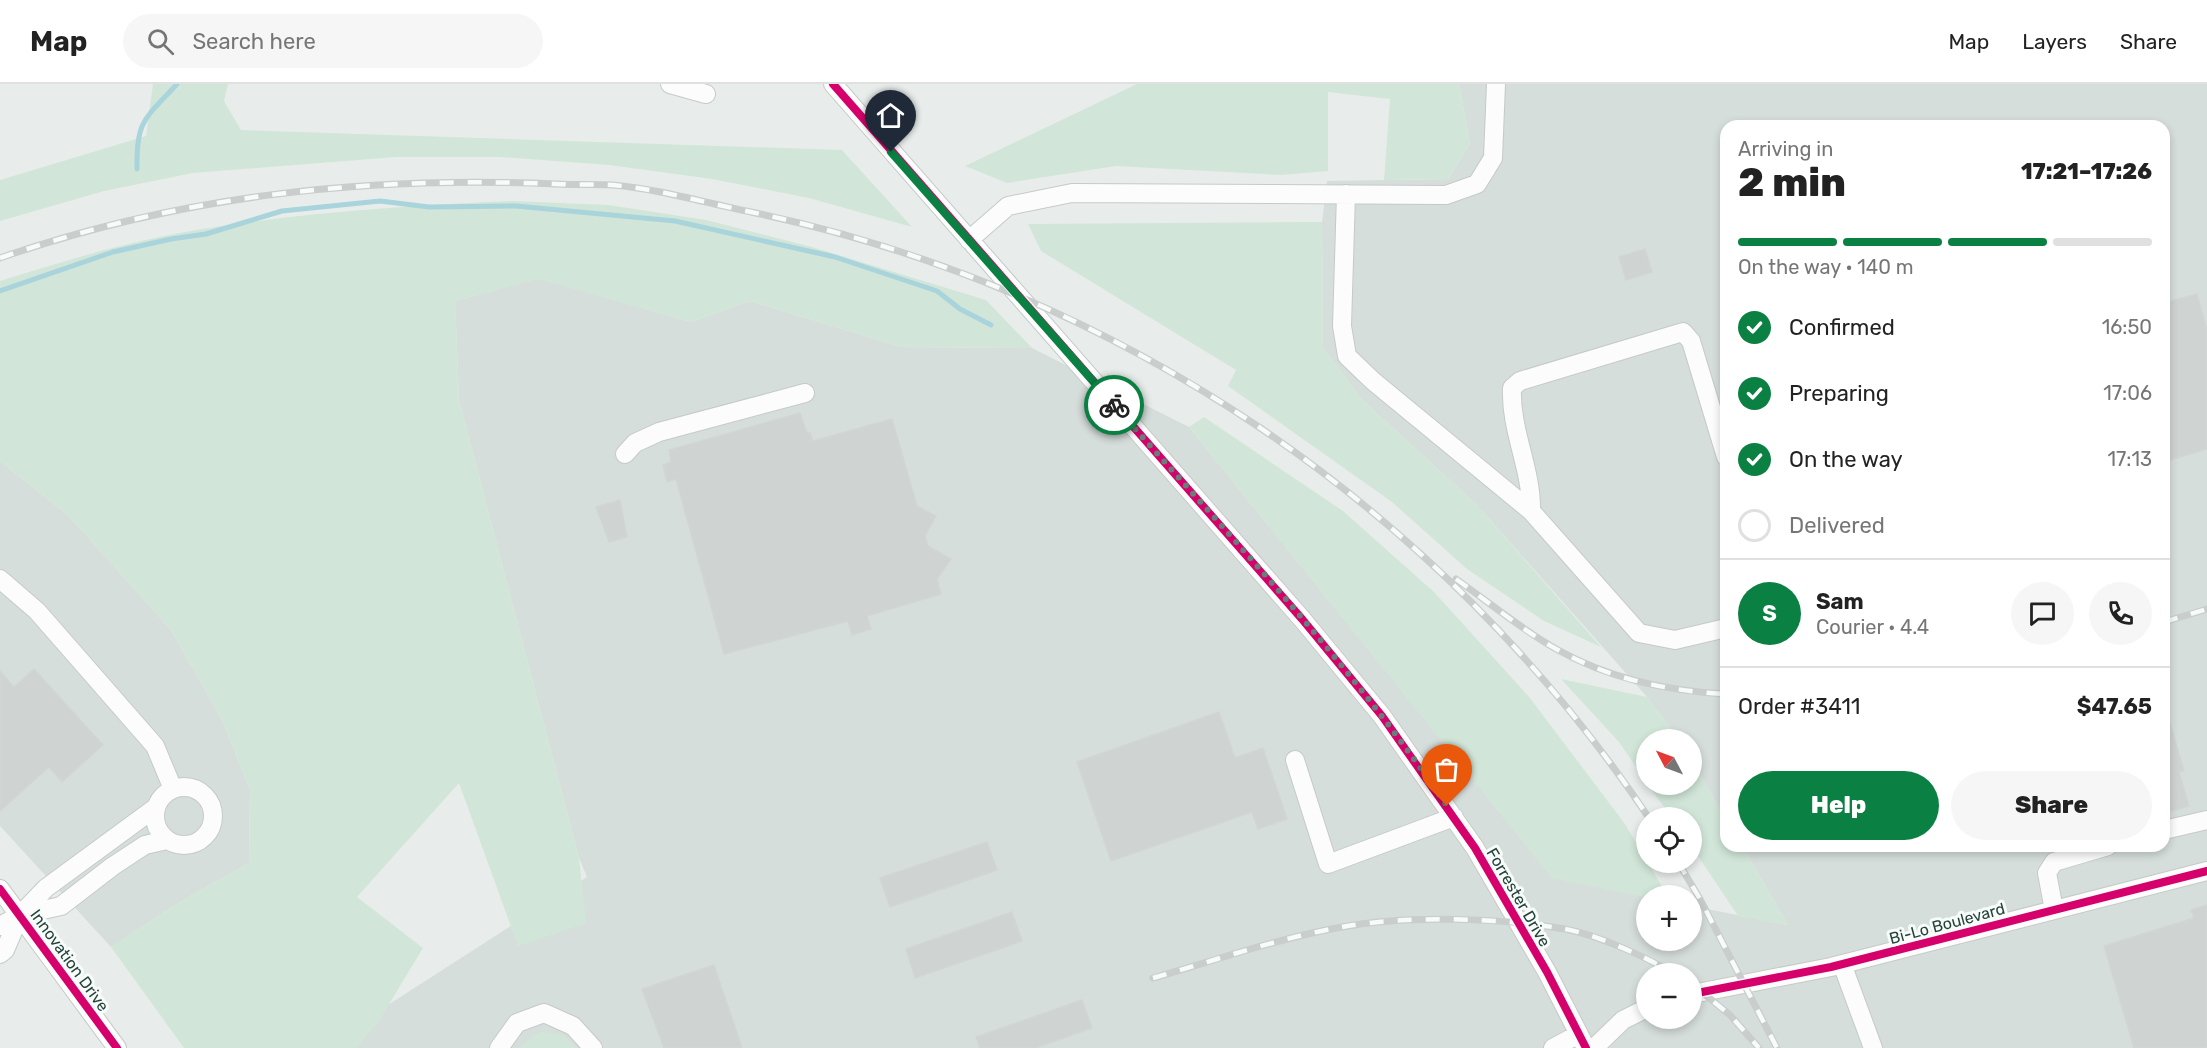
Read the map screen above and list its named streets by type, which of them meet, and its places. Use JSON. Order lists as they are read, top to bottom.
{
  "streets": {
    "street": ["Forrester Drive", "Bi-Lo Boulevard", "Innovation Drive"]
  },
  "north": "top left",
  "page": {
    "header": "Map",
    "search": "Search here",
    "nav": ["Map", "Layers", "Share"],
    "heading": ["2 min", "Arriving in", "17:21–17:26"],
    "panel": [
      "Sam",
      "Courier · 4.4",
      "Order #3411",
      "$47.65"
    ],
    "bar": "On the way · 140 m",
    "list": [
      ["Confirmed", "16:50"],
      ["Preparing", "17:06"],
      ["On the way", "17:13"],
      "Delivered"
    ],
    "round": "S",
    "map_buttons": ["+", "−"],
    "buttons": ["Help", "Share"]
  }
}
